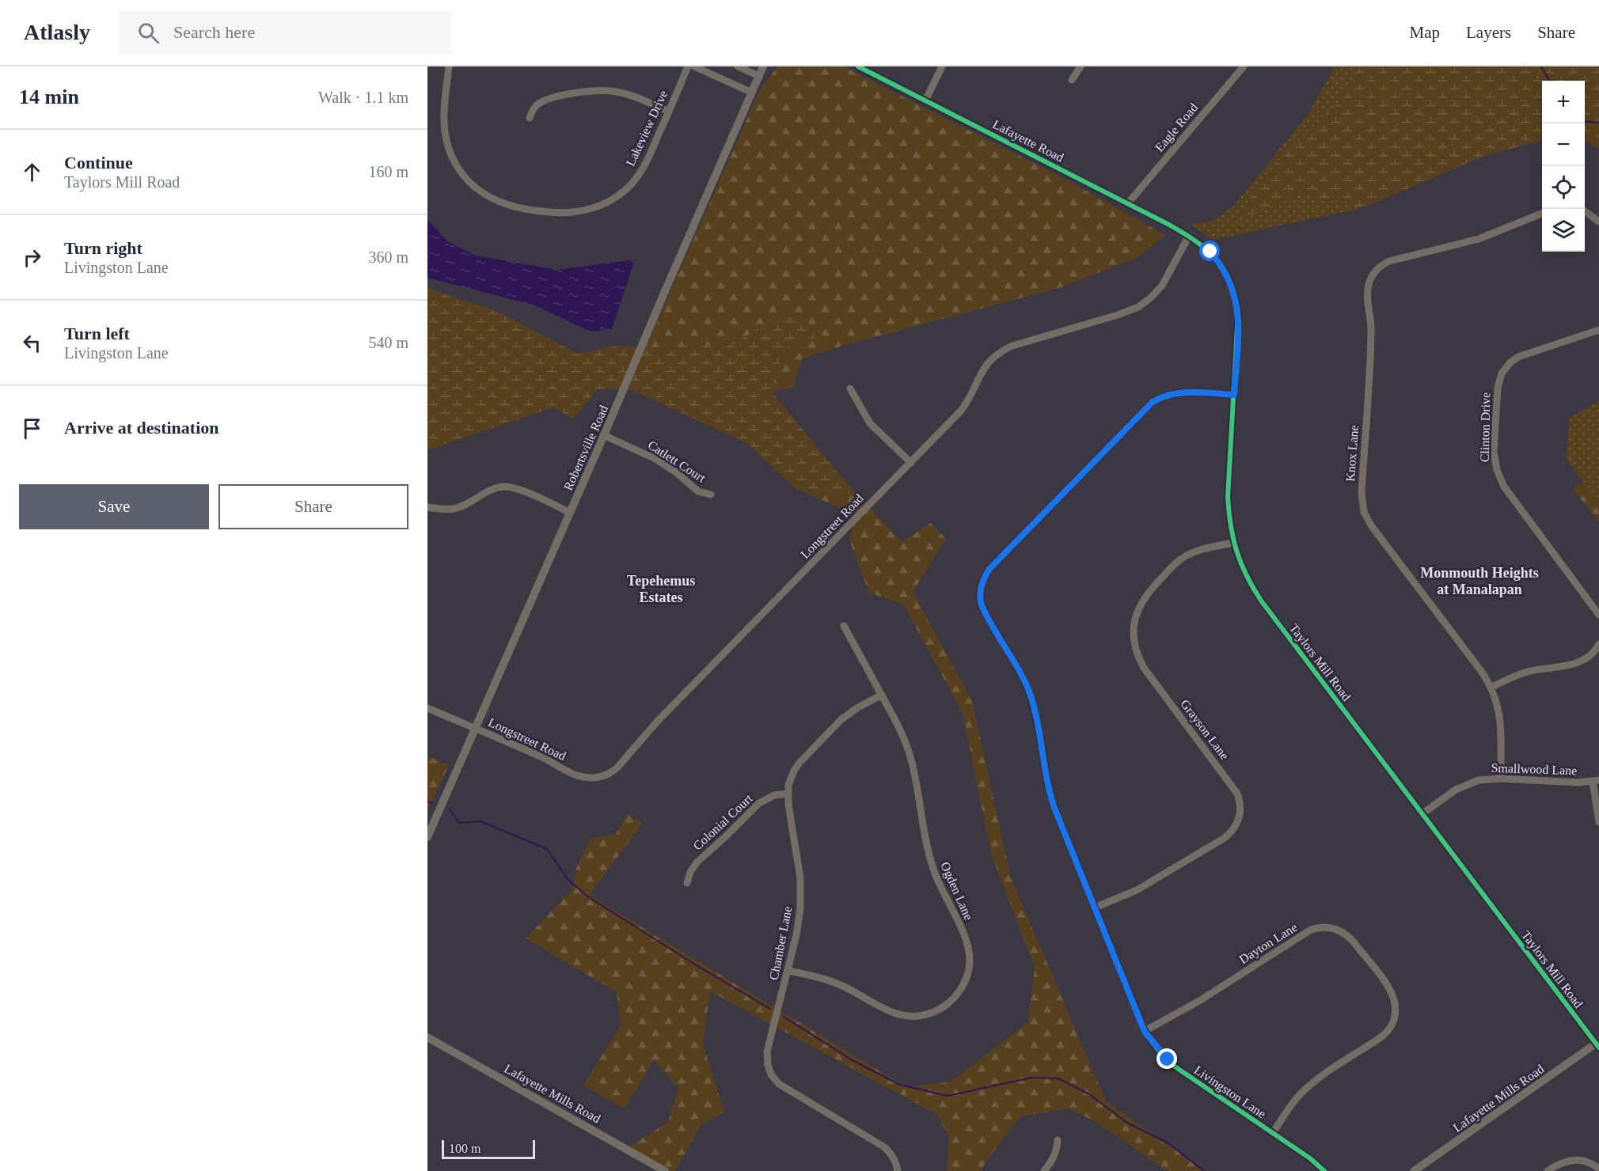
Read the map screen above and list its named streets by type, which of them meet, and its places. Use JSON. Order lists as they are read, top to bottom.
{
  "streets": {
    "street": [
      "Eagle Road",
      "Lakeview Drive",
      "Lafayette Road",
      "Clinton Drive",
      "Robertsville Road",
      "Knox Lane",
      "Catlett Court",
      "Longstreet Road",
      "Taylors Mill Road",
      "Grayson Lane",
      "Smallwood Lane",
      "Colonial Court",
      "Ogden Lane",
      "Chamber Lane",
      "Dayton Lane",
      "Livingston Lane",
      "Lafayette Mills Road"
    ]
  },
  "crossings": [
    ["Eagle Road", "Lafayette Road"],
    ["Lafayette Road", "Longstreet Road"],
    ["Lafayette Road", "Taylors Mill Road"],
    ["Robertsville Road", "Catlett Court"],
    ["Robertsville Road", "Longstreet Road"],
    ["Knox Lane", "Smallwood Lane"],
    ["Longstreet Road", "Taylors Mill Road"],
    ["Taylors Mill Road", "Grayson Lane"],
    ["Taylors Mill Road", "Smallwood Lane"],
    ["Taylors Mill Road", "Livingston Lane"],
    ["Taylors Mill Road", "Lafayette Mills Road"],
    ["Grayson Lane", "Livingston Lane"],
    ["Colonial Court", "Chamber Lane"],
    ["Ogden Lane", "Chamber Lane"],
    ["Dayton Lane", "Livingston Lane"]
  ],
  "districts": ["Monmouth Heights at Manalapan", "Tepehemus Estates"],
  "scale_bar": "100 m",
  "page": {
    "header": "Atlasly",
    "search": "Search here",
    "nav": ["Map", "Layers", "Share"],
    "heading": ["14 min", "Walk · 1.1 km"],
    "map_buttons": ["+", "−"],
    "list": [
      ["Continue", "Taylors Mill Road", "160 m"],
      ["Turn right", "Livingston Lane", "360 m"],
      ["Turn left", "Livingston Lane", "540 m"],
      "Arrive at destination"
    ],
    "buttons": ["Save", "Share"],
    "scale": "100 m"
  }
}
